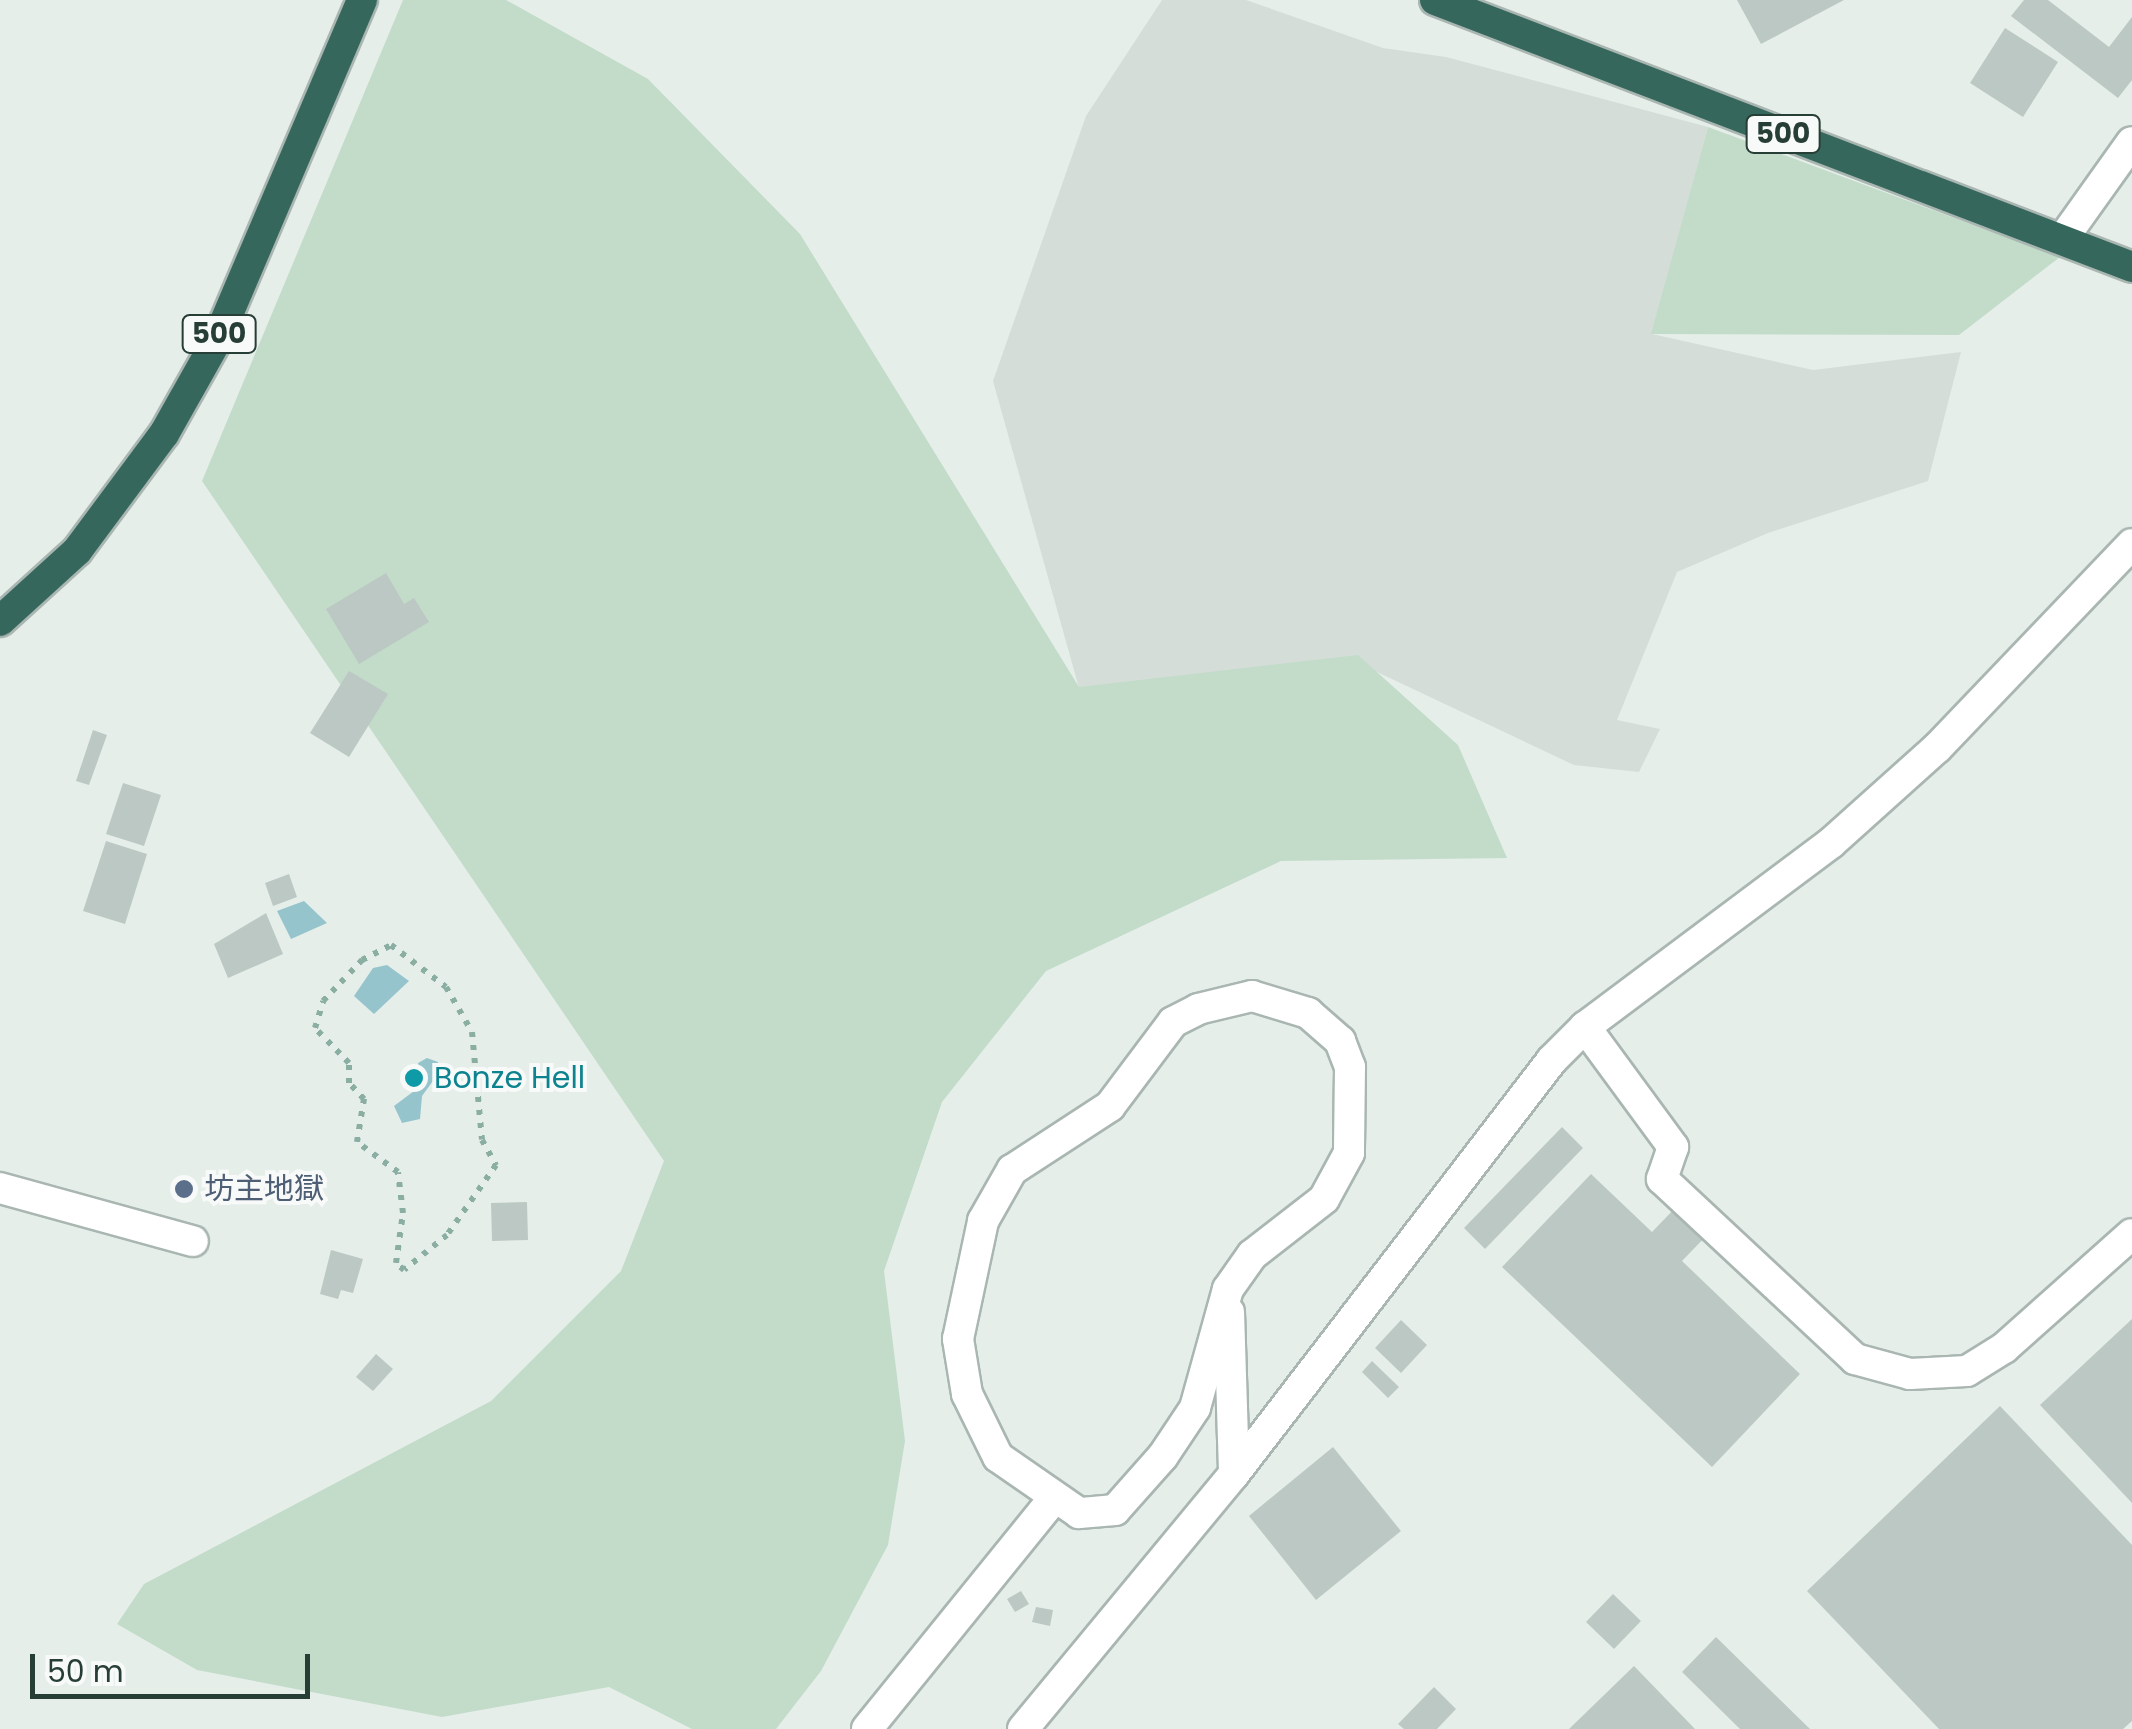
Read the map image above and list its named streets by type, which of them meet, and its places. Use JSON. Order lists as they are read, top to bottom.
{
  "streets": {
    "highway": ["500"]
  },
  "places": ["Bonze Hell", "坊主地獄"],
  "scale_bar": "50 m"
}
